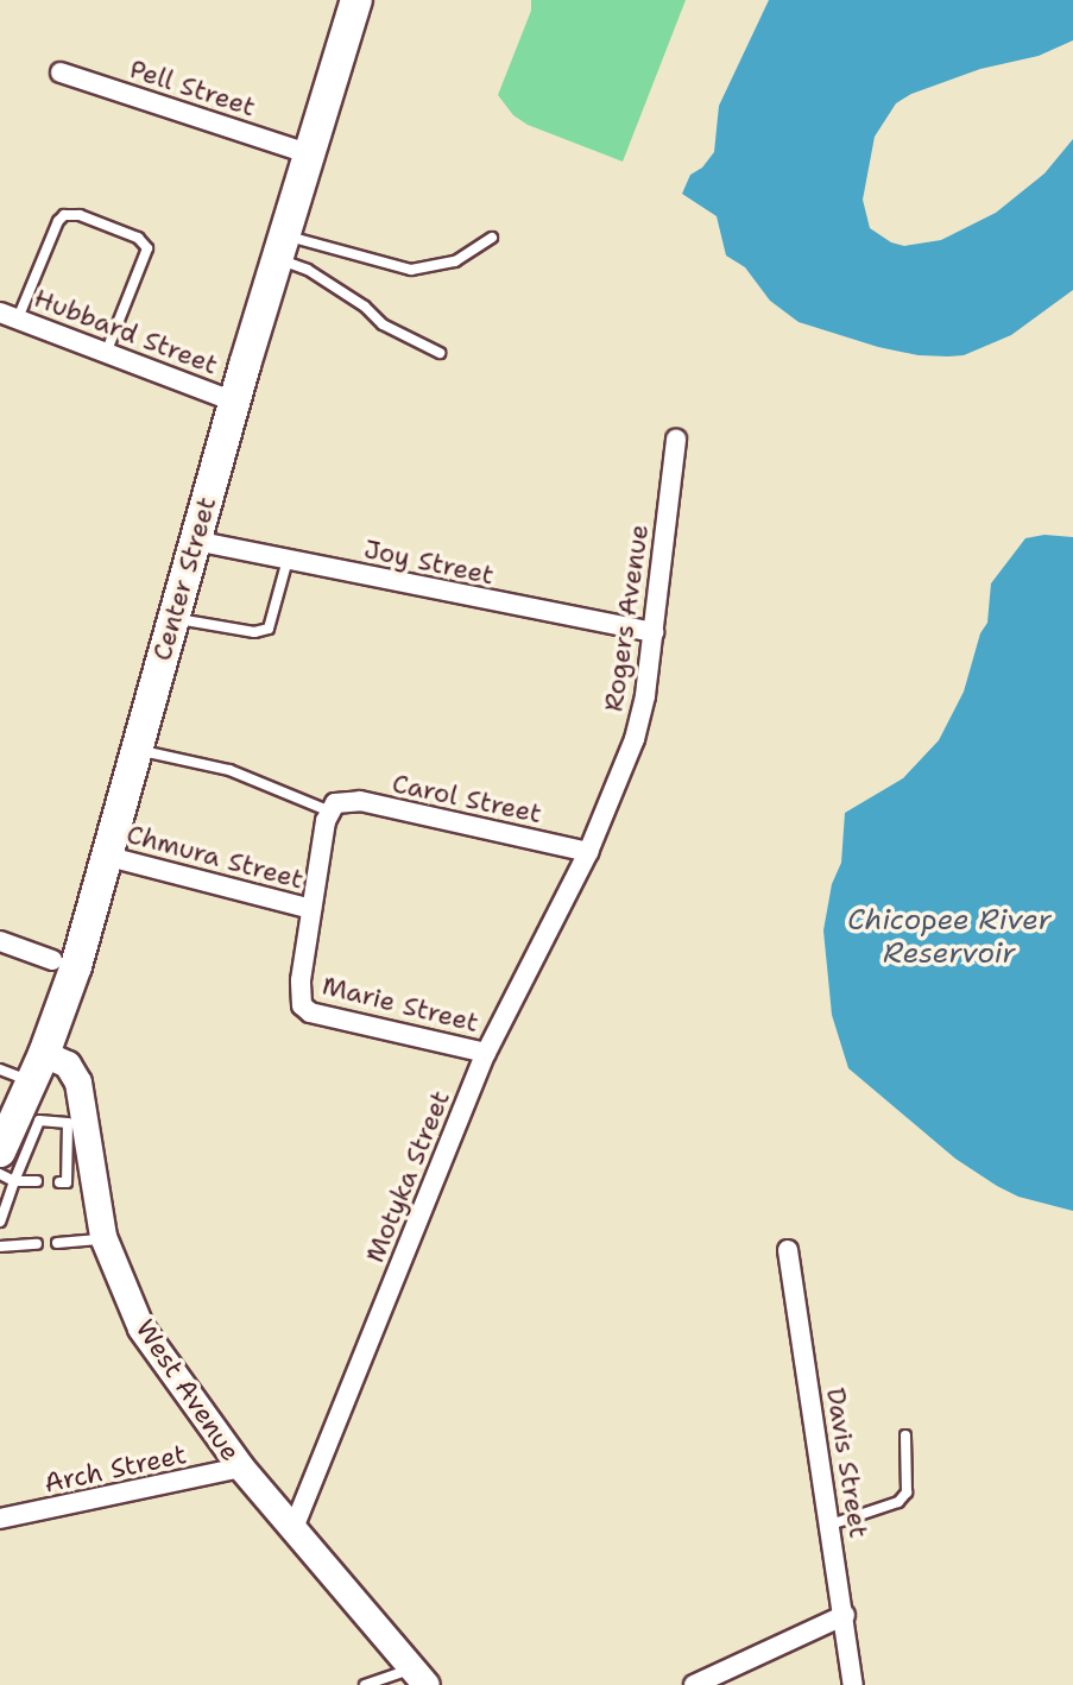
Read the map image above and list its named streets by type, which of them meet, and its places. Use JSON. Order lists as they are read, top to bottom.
{
  "streets": {
    "main road": ["Center Street", "West Avenue"],
    "street": [
      "Pell Street",
      "Hubbard Street",
      "Joy Street",
      "Rogers Avenue",
      "Carol Street",
      "Chmura Street",
      "Marie Street",
      "Motyka Street",
      "Davis Street",
      "Arch Street"
    ]
  },
  "crossings": [
    ["Pell Street", "Center Street"],
    ["Hubbard Street", "Center Street"],
    ["Joy Street", "Center Street"],
    ["Joy Street", "Rogers Avenue"],
    ["Center Street", "Chmura Street"],
    ["Center Street", "West Avenue"],
    ["Rogers Avenue", "Carol Street"],
    ["Rogers Avenue", "Motyka Street"],
    ["Carol Street", "Motyka Street"],
    ["Chmura Street", "Marie Street"],
    ["Marie Street", "Motyka Street"],
    ["Motyka Street", "West Avenue"],
    ["West Avenue", "Arch Street"]
  ],
  "water": ["Chicopee River Reservoir"]
}
